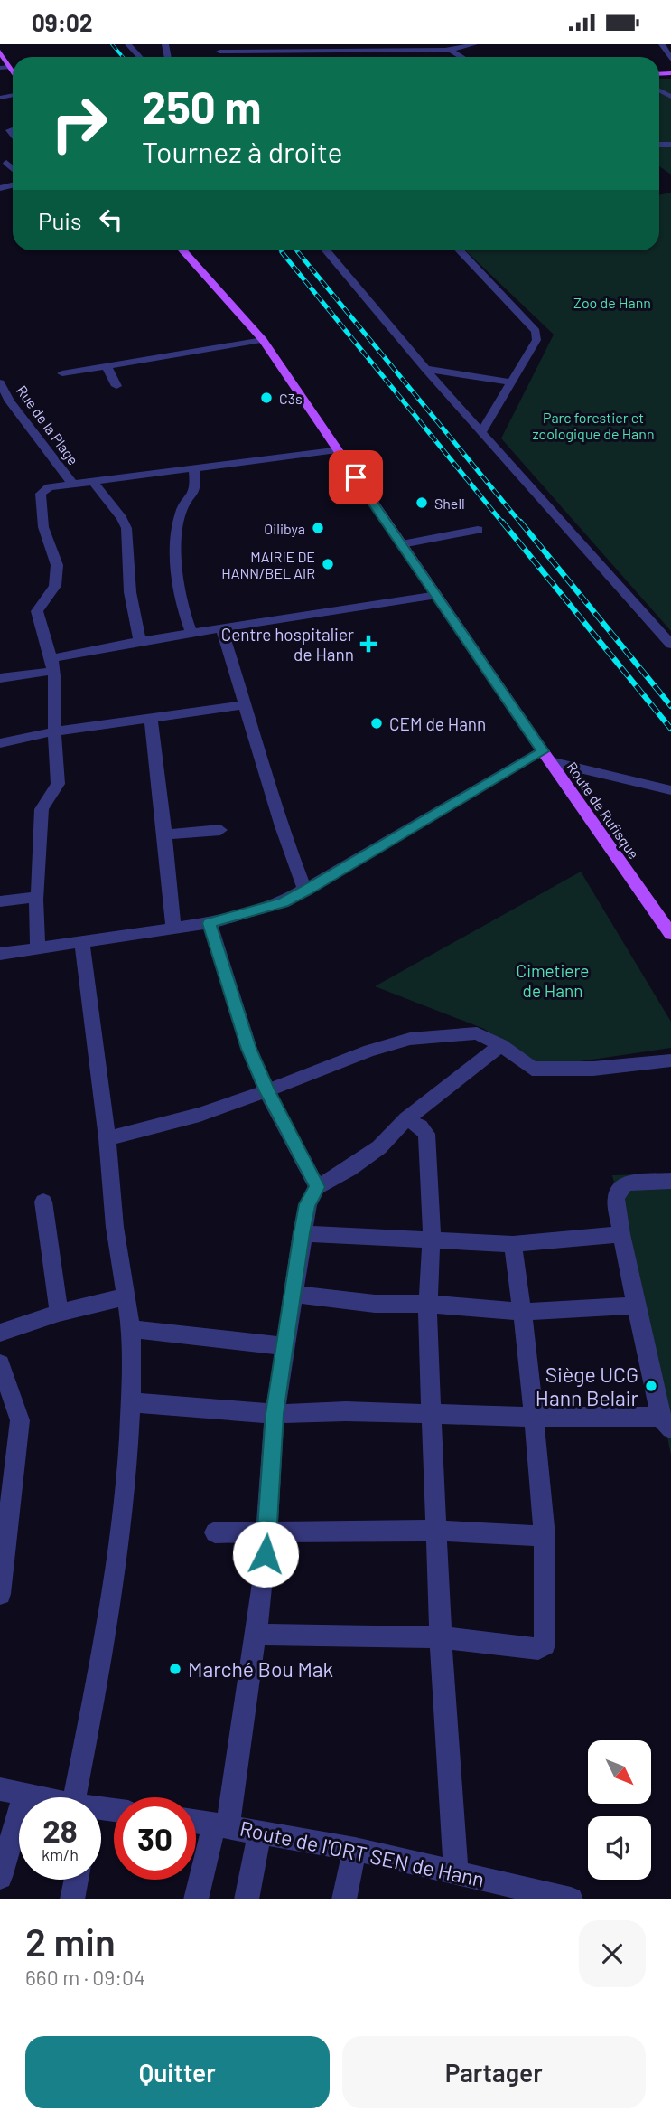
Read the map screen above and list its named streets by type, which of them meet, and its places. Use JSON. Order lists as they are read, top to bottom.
{
  "streets": {
    "main road": ["Route de Rufisque"],
    "street": ["Rue de la Plage", "Route de l'ORT SEN de Hann"]
  },
  "parks": ["Zoo de Hann", "Parc forestier et zoologique de Hann", "Cimetiere de Hann"],
  "places": {
    "other": [
      "C3s",
      "Shell",
      "Oilibya",
      "MAIRIE DE HANN/BEL AIR",
      "CEM de Hann",
      "Siège UCG Hann Belair",
      "Marché Bou Mak"
    ],
    "health": ["Centre hospitalier de Hann"]
  },
  "north": "bottom right",
  "page": {
    "status": "09:02",
    "turn": ["250 m", "Tournez à droite"],
    "then": "Puis",
    "speed": "28 km/h",
    "limit": "30",
    "heading": ["2 min", "660 m · 09:04"],
    "buttons": ["Quitter", "Partager"]
  }
}
